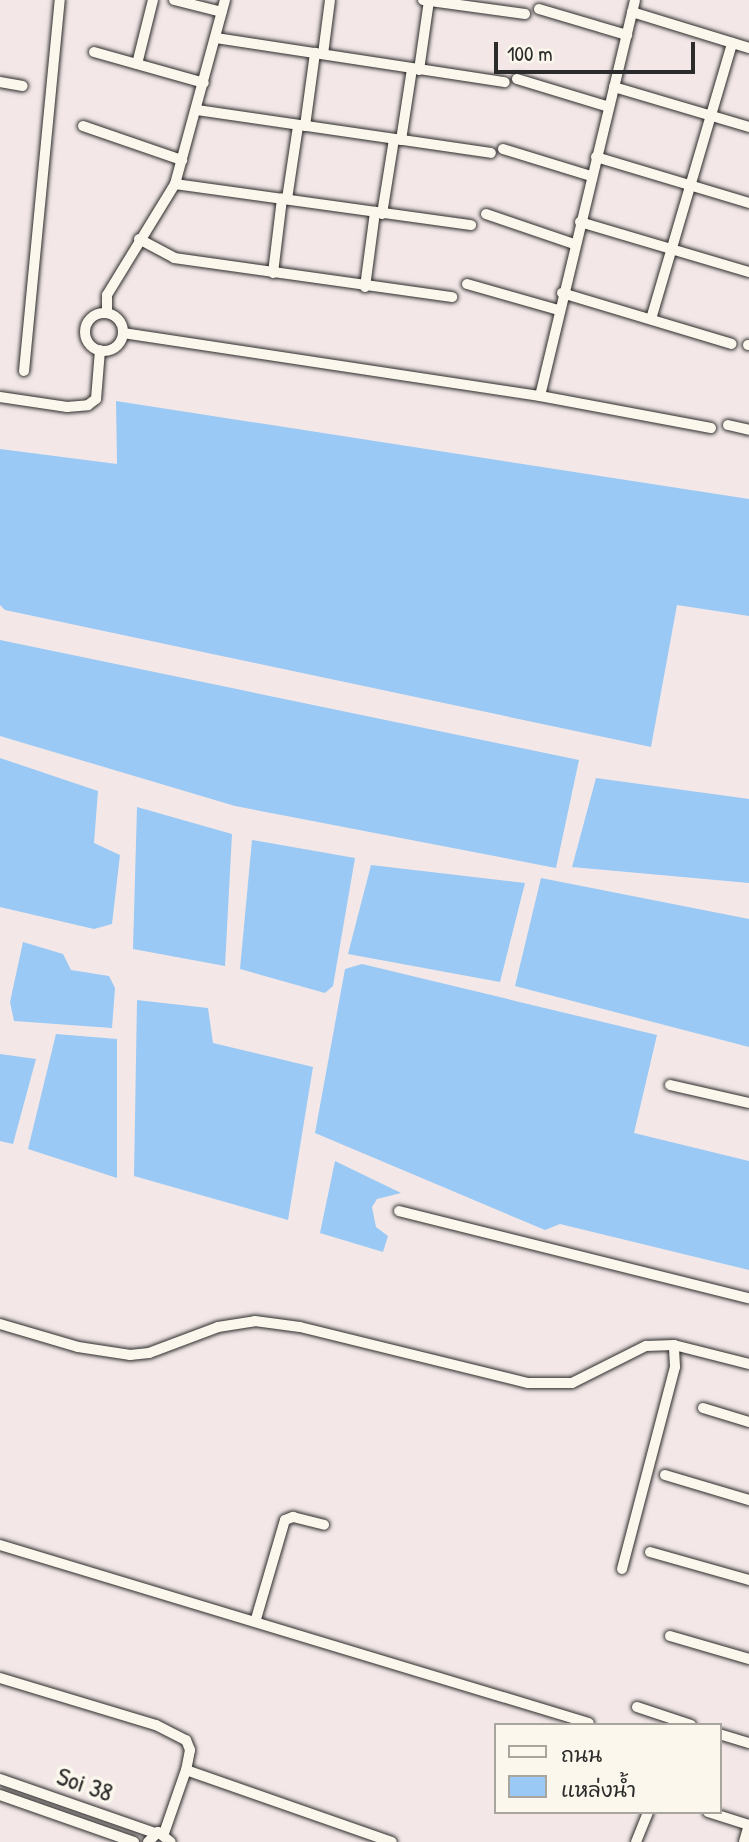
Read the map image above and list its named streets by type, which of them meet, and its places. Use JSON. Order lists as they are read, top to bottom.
{
  "streets": {
    "street": ["Soi 38"]
  },
  "legend": ["ถนน", "แหล่งน้ำ"],
  "scale_bar": "100 m"
}
